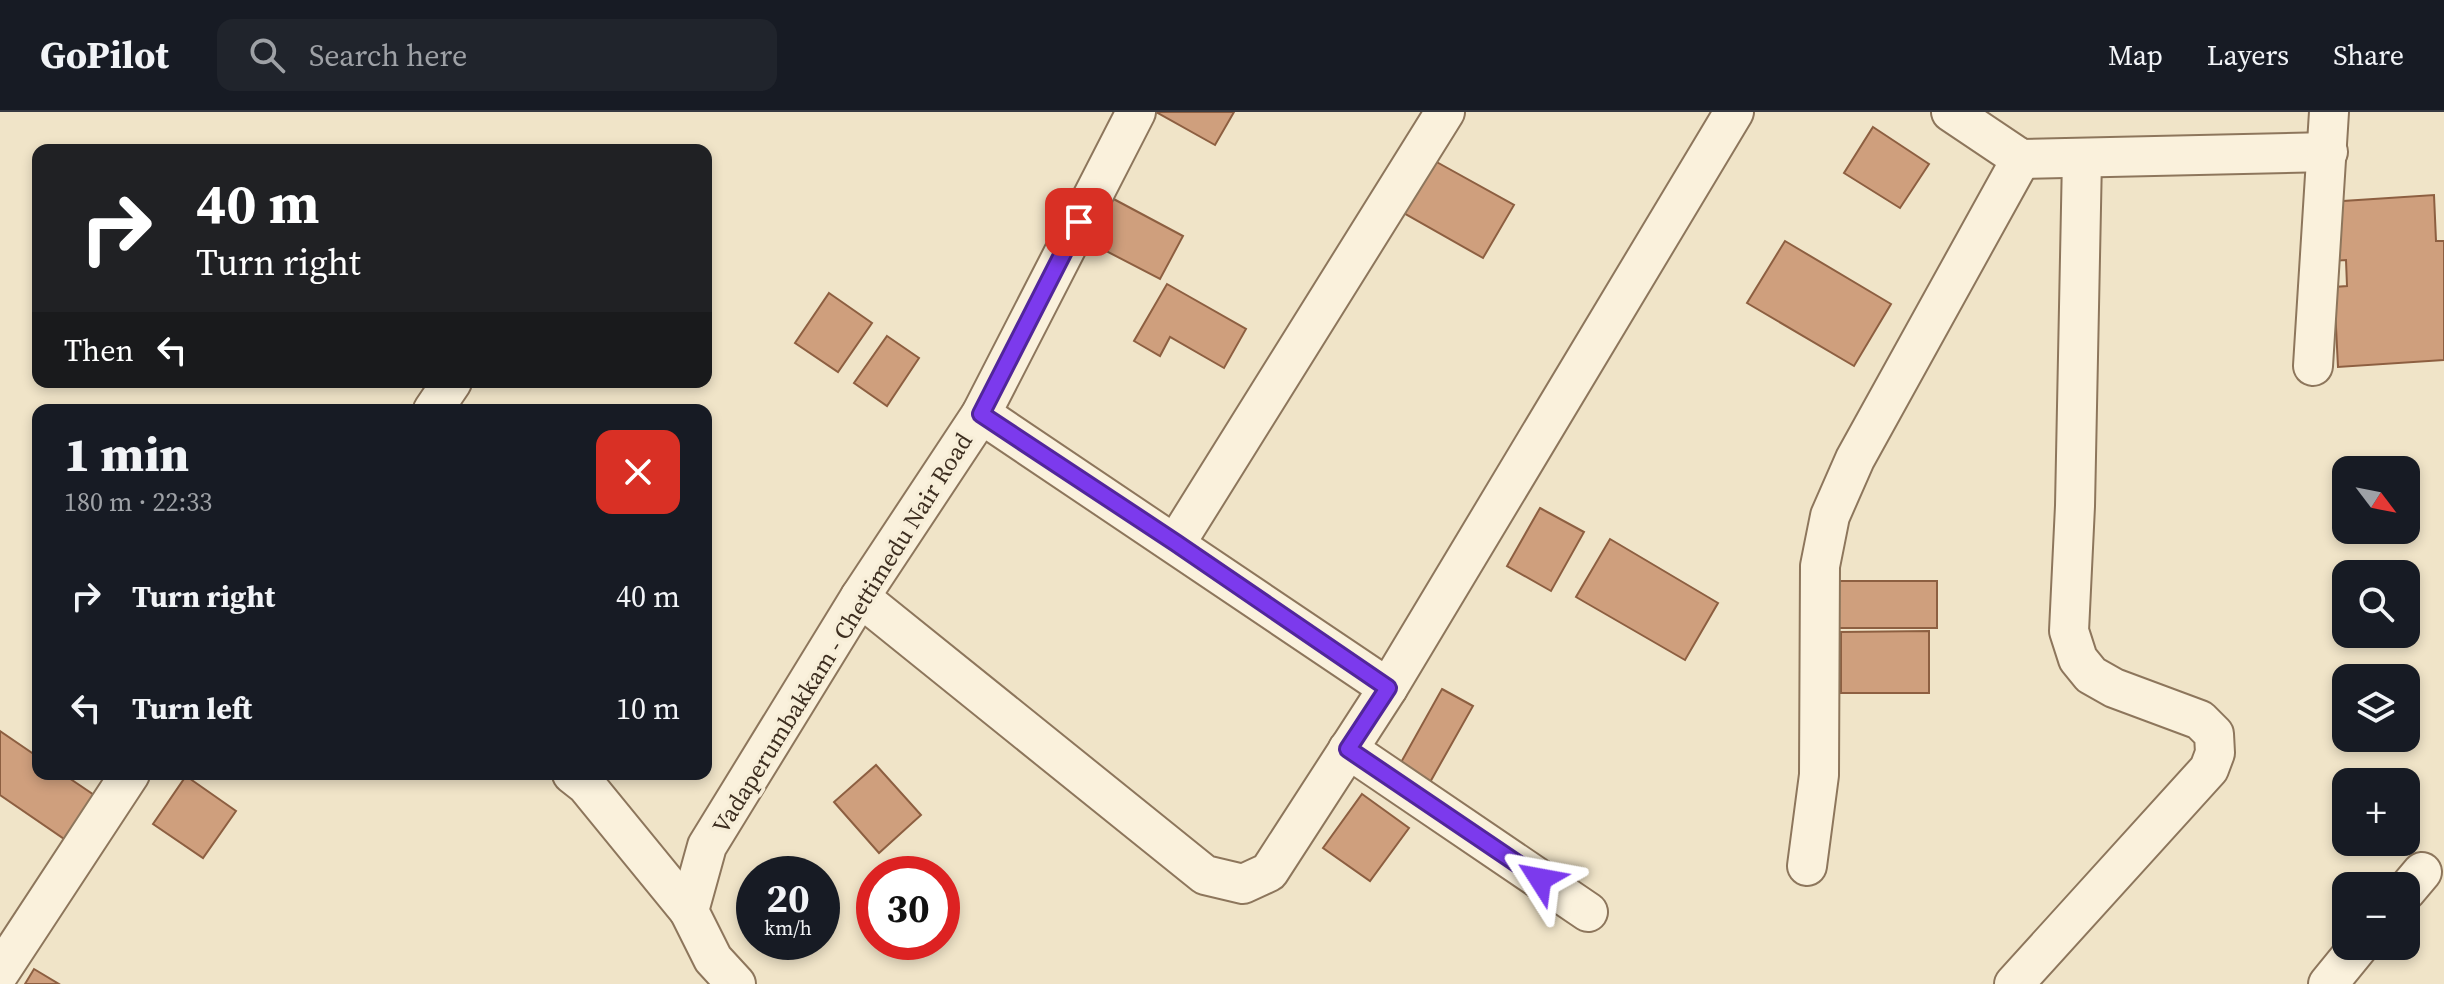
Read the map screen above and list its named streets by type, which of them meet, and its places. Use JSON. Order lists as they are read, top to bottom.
{
  "streets": {
    "street": ["Vadaperumbakkam - Chettimedu Nair Road"]
  },
  "north": "bottom right",
  "page": {
    "header": "GoPilot",
    "search": "Search here",
    "nav": ["Map", "Layers", "Share"],
    "turn": ["40 m", "Turn right"],
    "then": "Then",
    "heading": ["1 min", "180 m · 22:33"],
    "map_buttons": ["+", "−"],
    "list": [
      {
        "name": "Turn right",
        "value": "40 m"
      },
      {
        "name": "Turn left",
        "value": "10 m"
      }
    ],
    "speed": "20 km/h",
    "limit": "30"
  }
}
